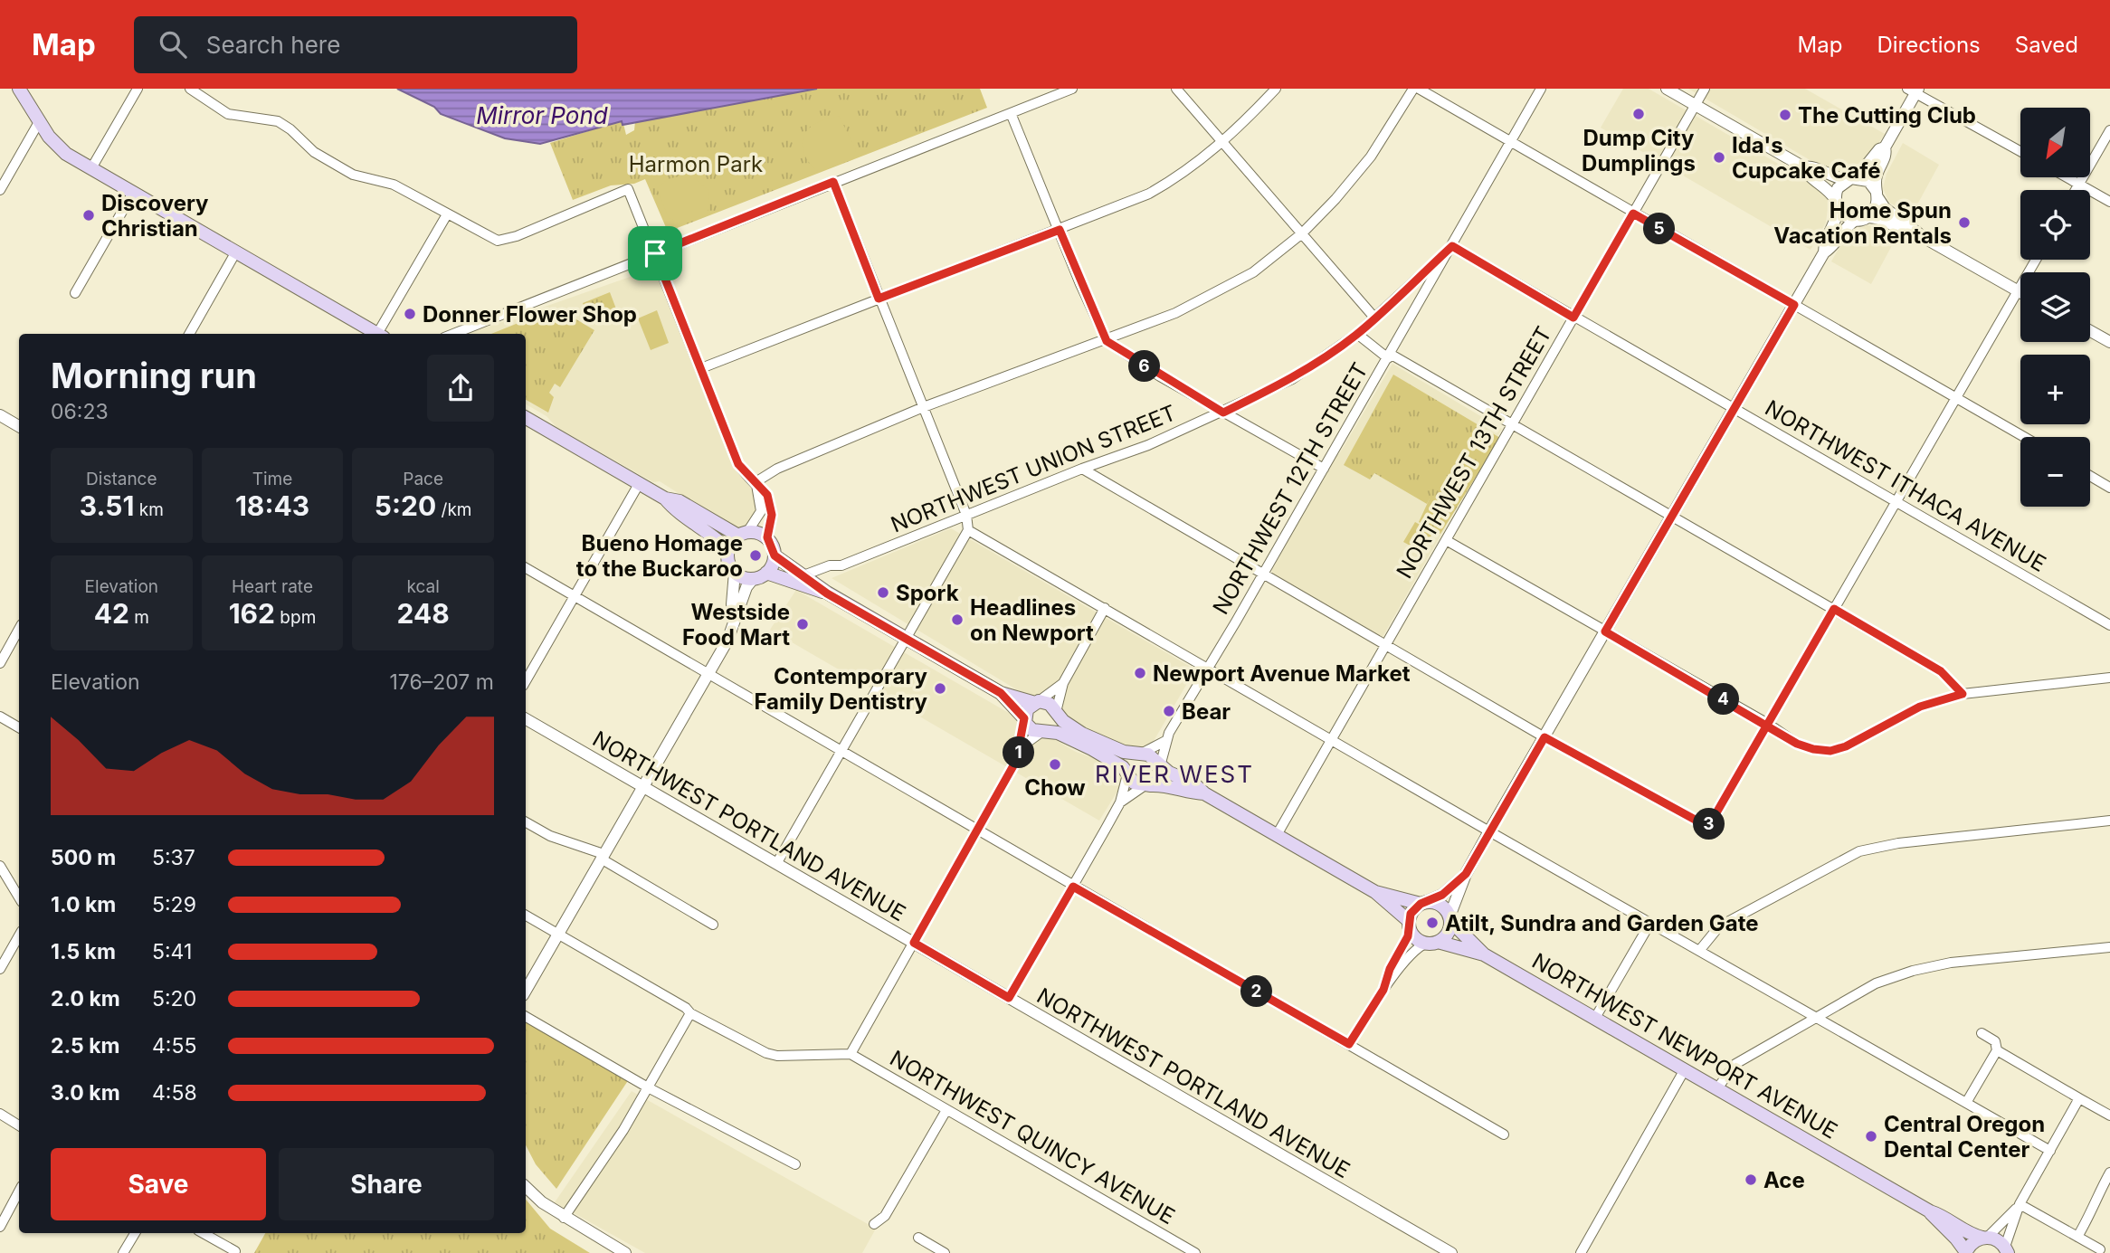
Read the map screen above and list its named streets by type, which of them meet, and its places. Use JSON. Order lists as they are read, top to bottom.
{
  "streets": {
    "main road": ["NORTHWEST NEWPORT AVENUE"],
    "street": [
      "NORTHWEST 13TH STREET",
      "NORTHWEST UNION STREET",
      "NORTHWEST ITHACA AVENUE",
      "NORTHWEST 12TH STREET",
      "NORTHWEST PORTLAND AVENUE",
      "NORTHWEST QUINCY AVENUE"
    ]
  },
  "crossings": [
    ["NORTHWEST 13TH STREET", "NORTHWEST ITHACA AVENUE"],
    ["NORTHWEST UNION STREET", "NORTHWEST ITHACA AVENUE"],
    ["NORTHWEST UNION STREET", "NORTHWEST 12TH STREET"],
    ["NORTHWEST ITHACA AVENUE", "NORTHWEST 12TH STREET"]
  ],
  "districts": ["RIVER WEST"],
  "water": ["Mirror Pond"],
  "parks": ["Harmon Park"],
  "places": [
    "Dump City Dumplings",
    "The Cutting Club",
    "Ida's Cupcake Café",
    "Discovery Christian",
    "Home Spun Vacation Rentals",
    "Donner Flower Shop",
    "Bueno Homage to the Buckaroo",
    "Spork",
    "Headlines on Newport",
    "Westside Food Mart",
    "Newport Avenue Market",
    "Contemporary Family Dentistry",
    "Bear",
    "Chow",
    "Atilt, Sundra and Garden Gate",
    "Central Oregon Dental Center",
    "Ace"
  ],
  "north": "bottom left",
  "page": {
    "header": "Map",
    "search": "Search here",
    "nav": ["Map", "Directions", "Saved"],
    "map_buttons": ["+", "−"],
    "pins": [
      "5",
      "6",
      "4",
      "1",
      "3",
      "2"
    ],
    "heading": ["Morning run", "06:23"],
    "stats": [
      ["Distance", "3.51 km"],
      ["Time", "18:43"],
      ["Pace", "5:20 /km"],
      ["Elevation", "42 m"],
      ["Heart rate", "162 bpm"],
      ["kcal", "248"]
    ],
    "chart": ["Elevation", "176–207 m"],
    "list": [
      {
        "name": "500 m",
        "note": "5:37"
      },
      {
        "name": "1.0 km",
        "note": "5:29"
      },
      {
        "name": "1.5 km",
        "note": "5:41"
      },
      {
        "name": "2.0 km",
        "note": "5:20"
      },
      {
        "name": "2.5 km",
        "note": "4:55"
      },
      {
        "name": "3.0 km",
        "note": "4:58"
      }
    ],
    "buttons": ["Save", "Share"]
  }
}
